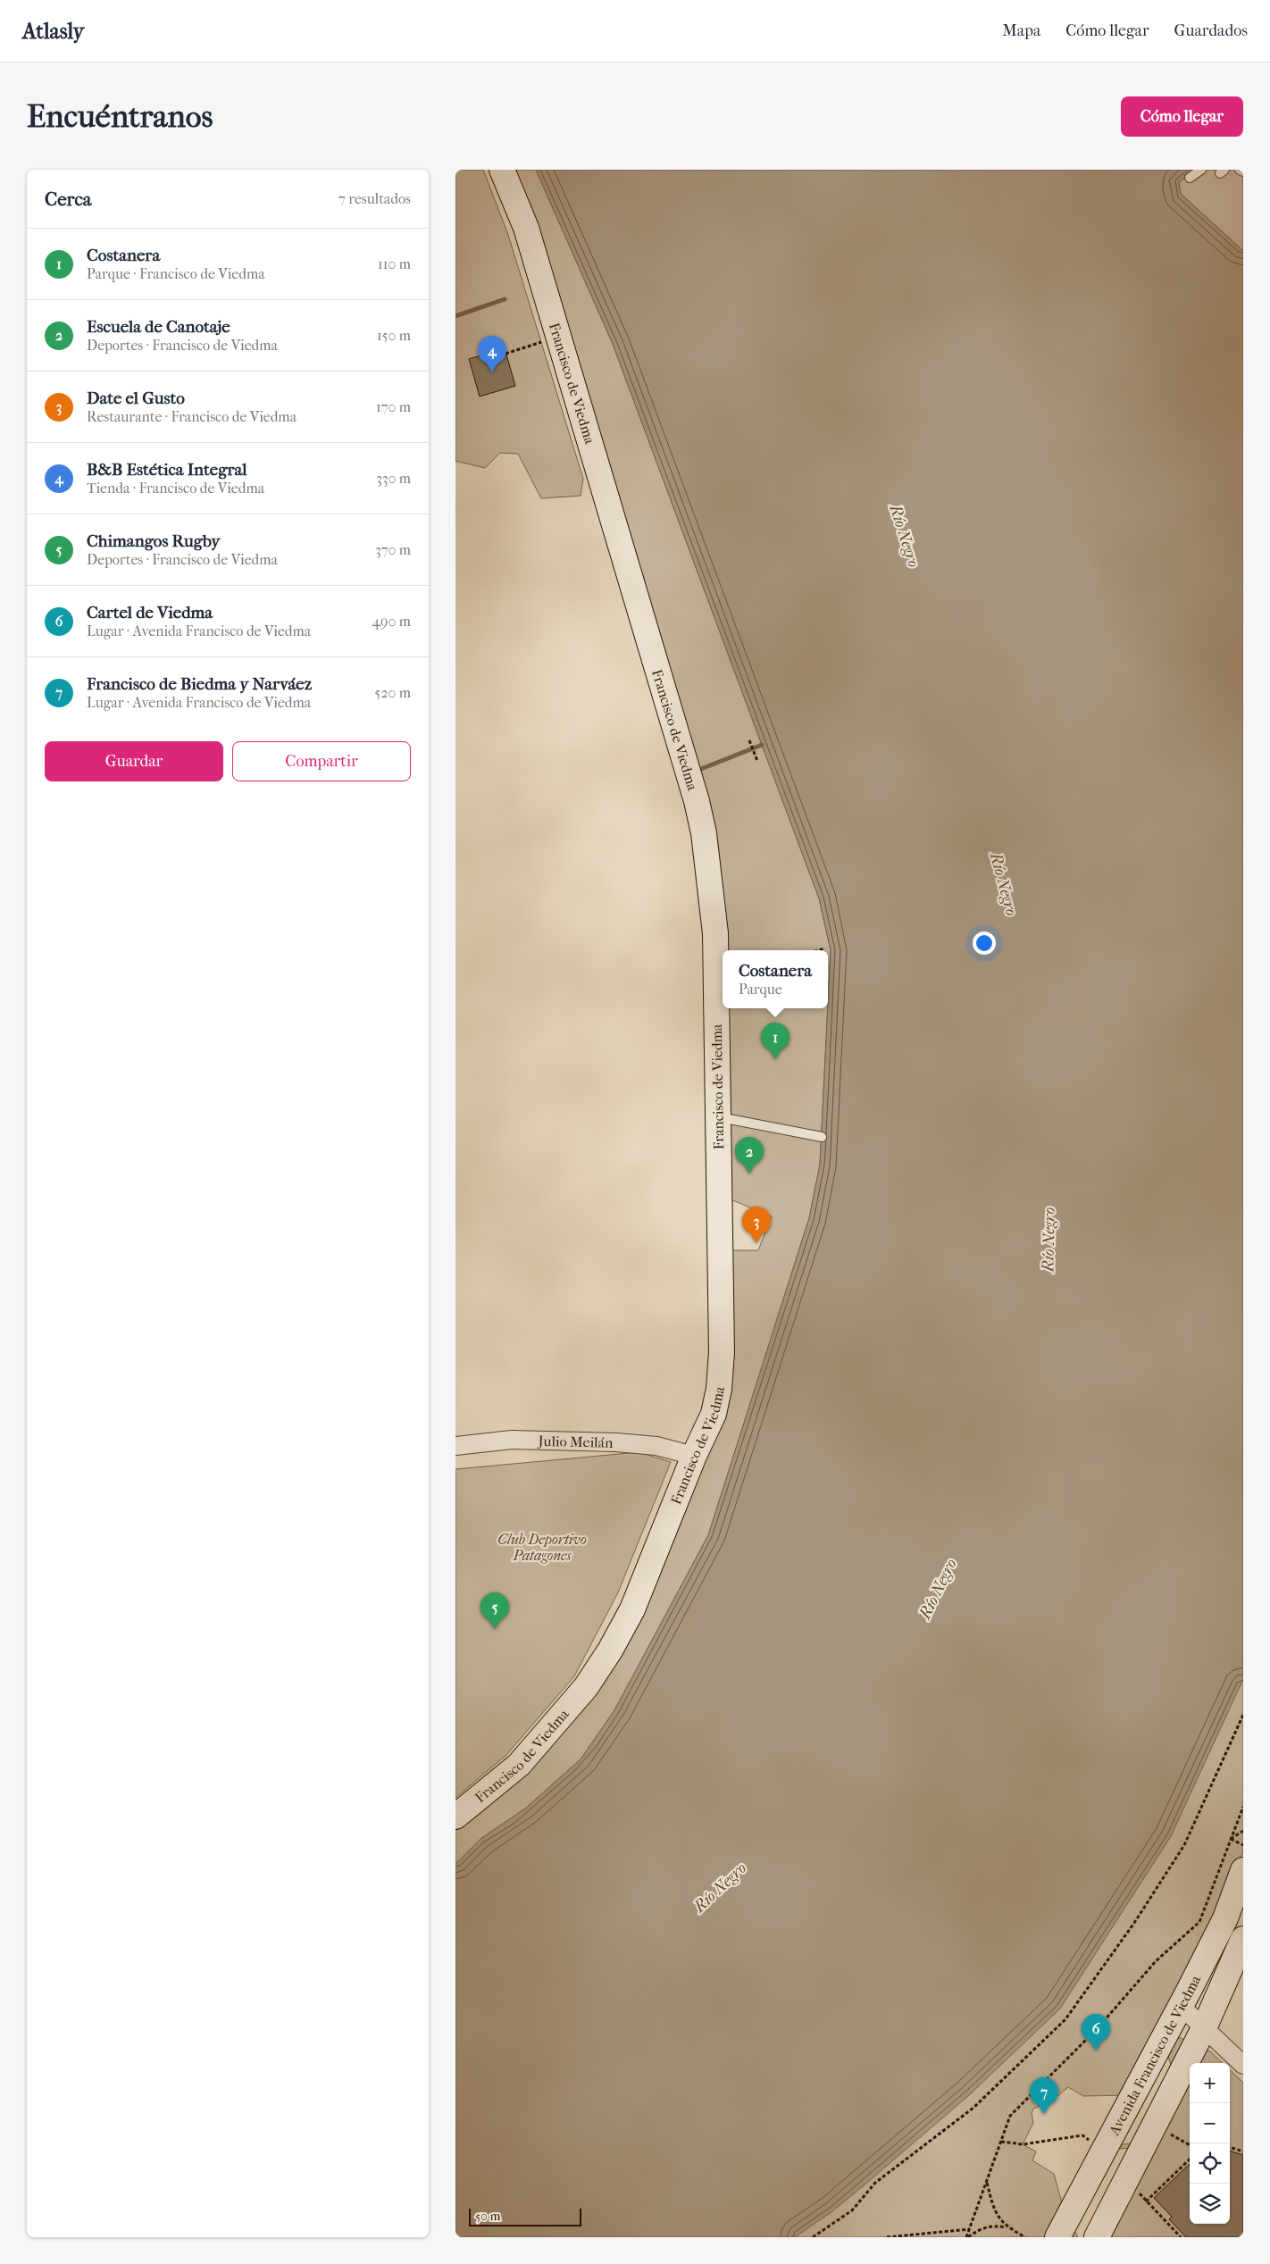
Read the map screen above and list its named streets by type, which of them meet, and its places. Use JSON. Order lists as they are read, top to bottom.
{
  "streets": {
    "street": ["Francisco de Viedma", "Julio Meilán", "Avenida Francisco de Viedma"]
  },
  "crossings": [
    ["Francisco de Viedma", "Julio Meilán"]
  ],
  "water": ["Río Negro"],
  "parks": ["Club Deportivo Patagones"],
  "scale_bar": "50 m",
  "page": {
    "header": "Atlasly",
    "nav": ["Mapa", "Cómo llegar", "Guardados"],
    "buttons": [
      "Cómo llegar",
      ["Guardar", "Compartir"]
    ],
    "title": "Encuéntranos",
    "heading": ["Cerca", "7 resultados"],
    "list": [
      {
        "mark": "1",
        "name": "Costanera",
        "note": "Parque · Francisco de Viedma",
        "value": "110 m"
      },
      {
        "mark": "2",
        "name": "Escuela de Canotaje",
        "note": "Deportes · Francisco de Viedma",
        "value": "150 m"
      },
      {
        "mark": "3",
        "name": "Date el Gusto",
        "note": "Restaurante · Francisco de Viedma",
        "value": "170 m"
      },
      {
        "mark": "4",
        "name": "B&B Estética Integral",
        "note": "Tienda · Francisco de Viedma",
        "value": "330 m"
      },
      {
        "mark": "5",
        "name": "Chimangos Rugby",
        "note": "Deportes · Francisco de Viedma",
        "value": "370 m"
      },
      {
        "mark": "6",
        "name": "Cartel de Viedma",
        "note": "Lugar · Avenida Francisco de Viedma",
        "value": "490 m"
      },
      {
        "mark": "7",
        "name": "Francisco de Biedma y Narváez",
        "note": "Lugar · Avenida Francisco de Viedma",
        "value": "520 m"
      }
    ],
    "pins": [
      "4",
      "1",
      "2",
      "3",
      "5",
      "6",
      "7"
    ],
    "popup": ["Costanera", "Parque"],
    "map_buttons": ["+", "−"],
    "scale": "50 m"
  }
}
